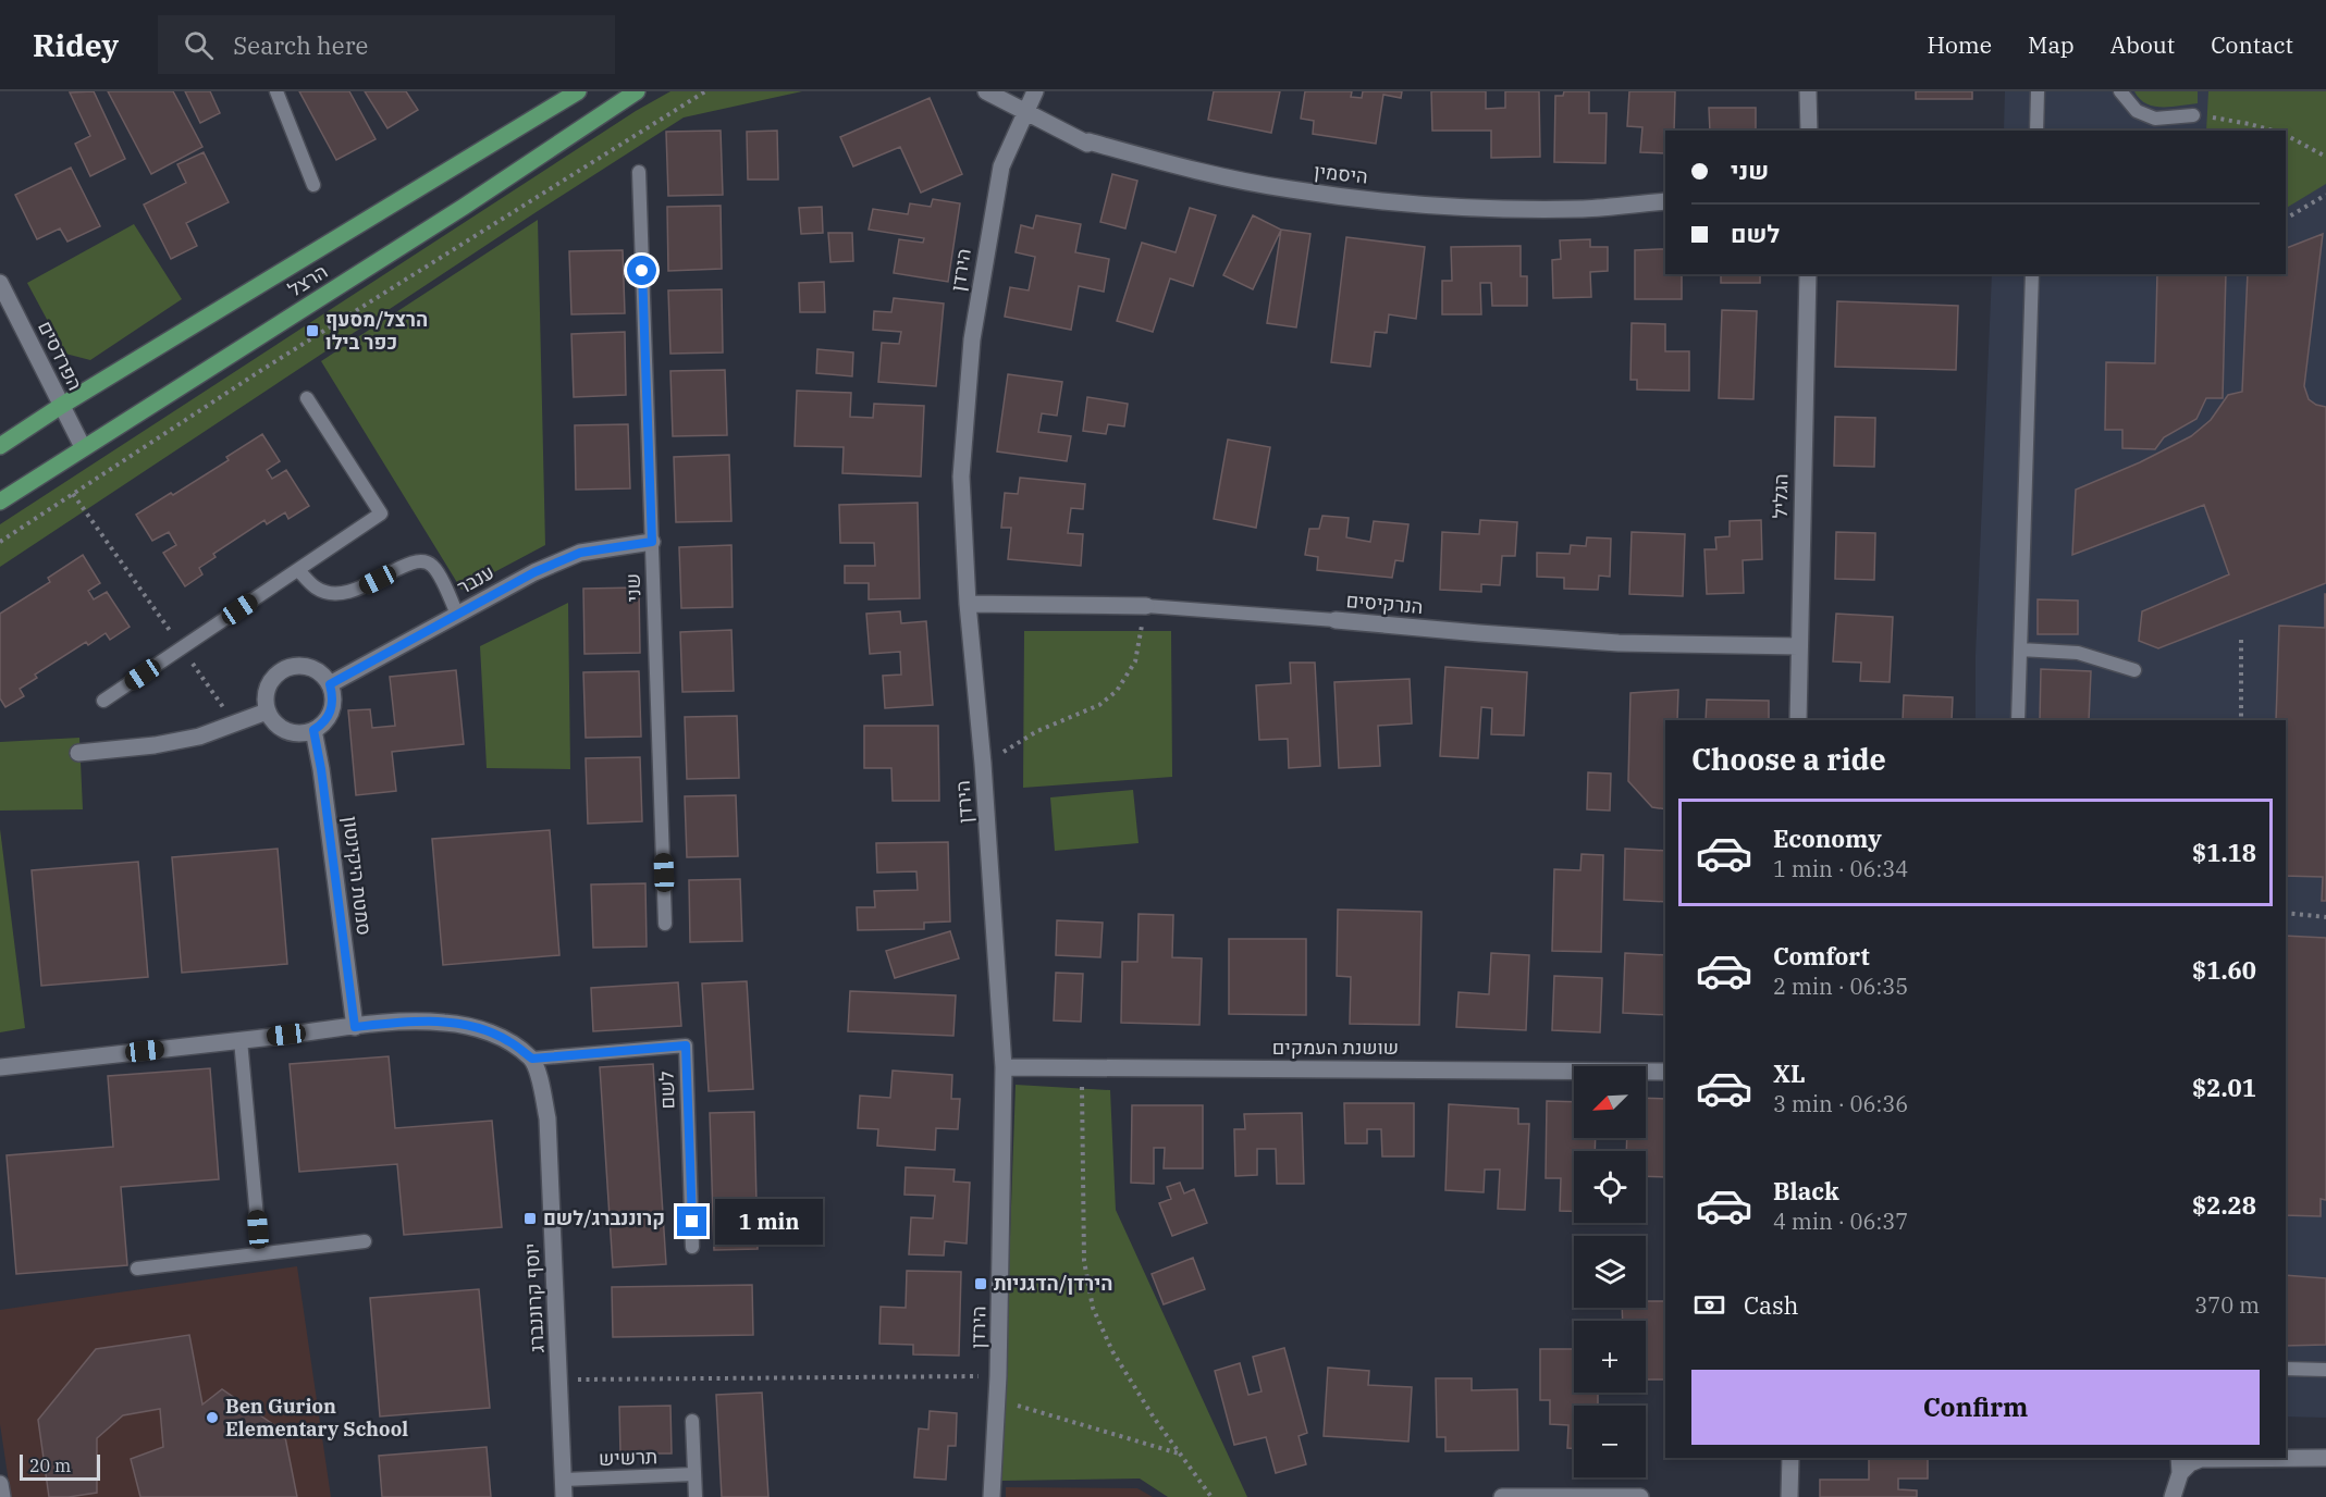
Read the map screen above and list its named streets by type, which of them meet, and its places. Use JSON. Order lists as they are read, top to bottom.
{
  "streets": {
    "main road": ["הרצל"],
    "street": [
      "היסמין",
      "הירדן",
      "הפרדסים",
      "הגליל",
      "ענבר",
      "הנרקיסים",
      "סמטת היקינטון",
      "שושנת העמקים",
      "יוסף קרוננברג"
    ],
    "lane": ["שני", "לשם", "תרשיש"]
  },
  "crossings": [
    ["היסמין", "הירדן"],
    ["הירדן", "הנרקיסים"],
    ["הירדן", "שושנת העמקים"],
    ["הרצל", "הפרדסים"],
    ["הגליל", "הנרקיסים"],
    ["ענבר", "שני"],
    ["ענבר", "סמטת היקינטון"],
    ["לשם", "יוסף קרוננברג"],
    ["יוסף קרוננברג", "תרשיש"]
  ],
  "places": {
    "transit": ["הרצל/מסעף כפר בילו", "קרוננברג/לשם", "הירדן/הדגניות"],
    "other": ["Ben Gurion Elementary School"]
  },
  "scale_bar": "20 m",
  "north": "bottom left",
  "page": {
    "header": "Ridey",
    "search": "Search here",
    "nav": [
      "Home",
      "Map",
      "About",
      "Contact"
    ],
    "banner": ["שני", "לשם"],
    "heading": "Choose a ride",
    "list": [
      {
        "name": "Economy",
        "note": "1 min · 06:34",
        "value": "$1.18"
      },
      {
        "name": "Comfort",
        "note": "2 min · 06:35",
        "value": "$1.60"
      },
      {
        "name": "XL",
        "note": "3 min · 06:36",
        "value": "$2.01"
      },
      {
        "name": "Black",
        "note": "4 min · 06:37",
        "value": "$2.28"
      }
    ],
    "map_buttons": ["+", "−"],
    "bubble": "1 min",
    "pay": ["Cash", "370 m"],
    "buttons": "Confirm",
    "scale": "20 m"
  }
}
